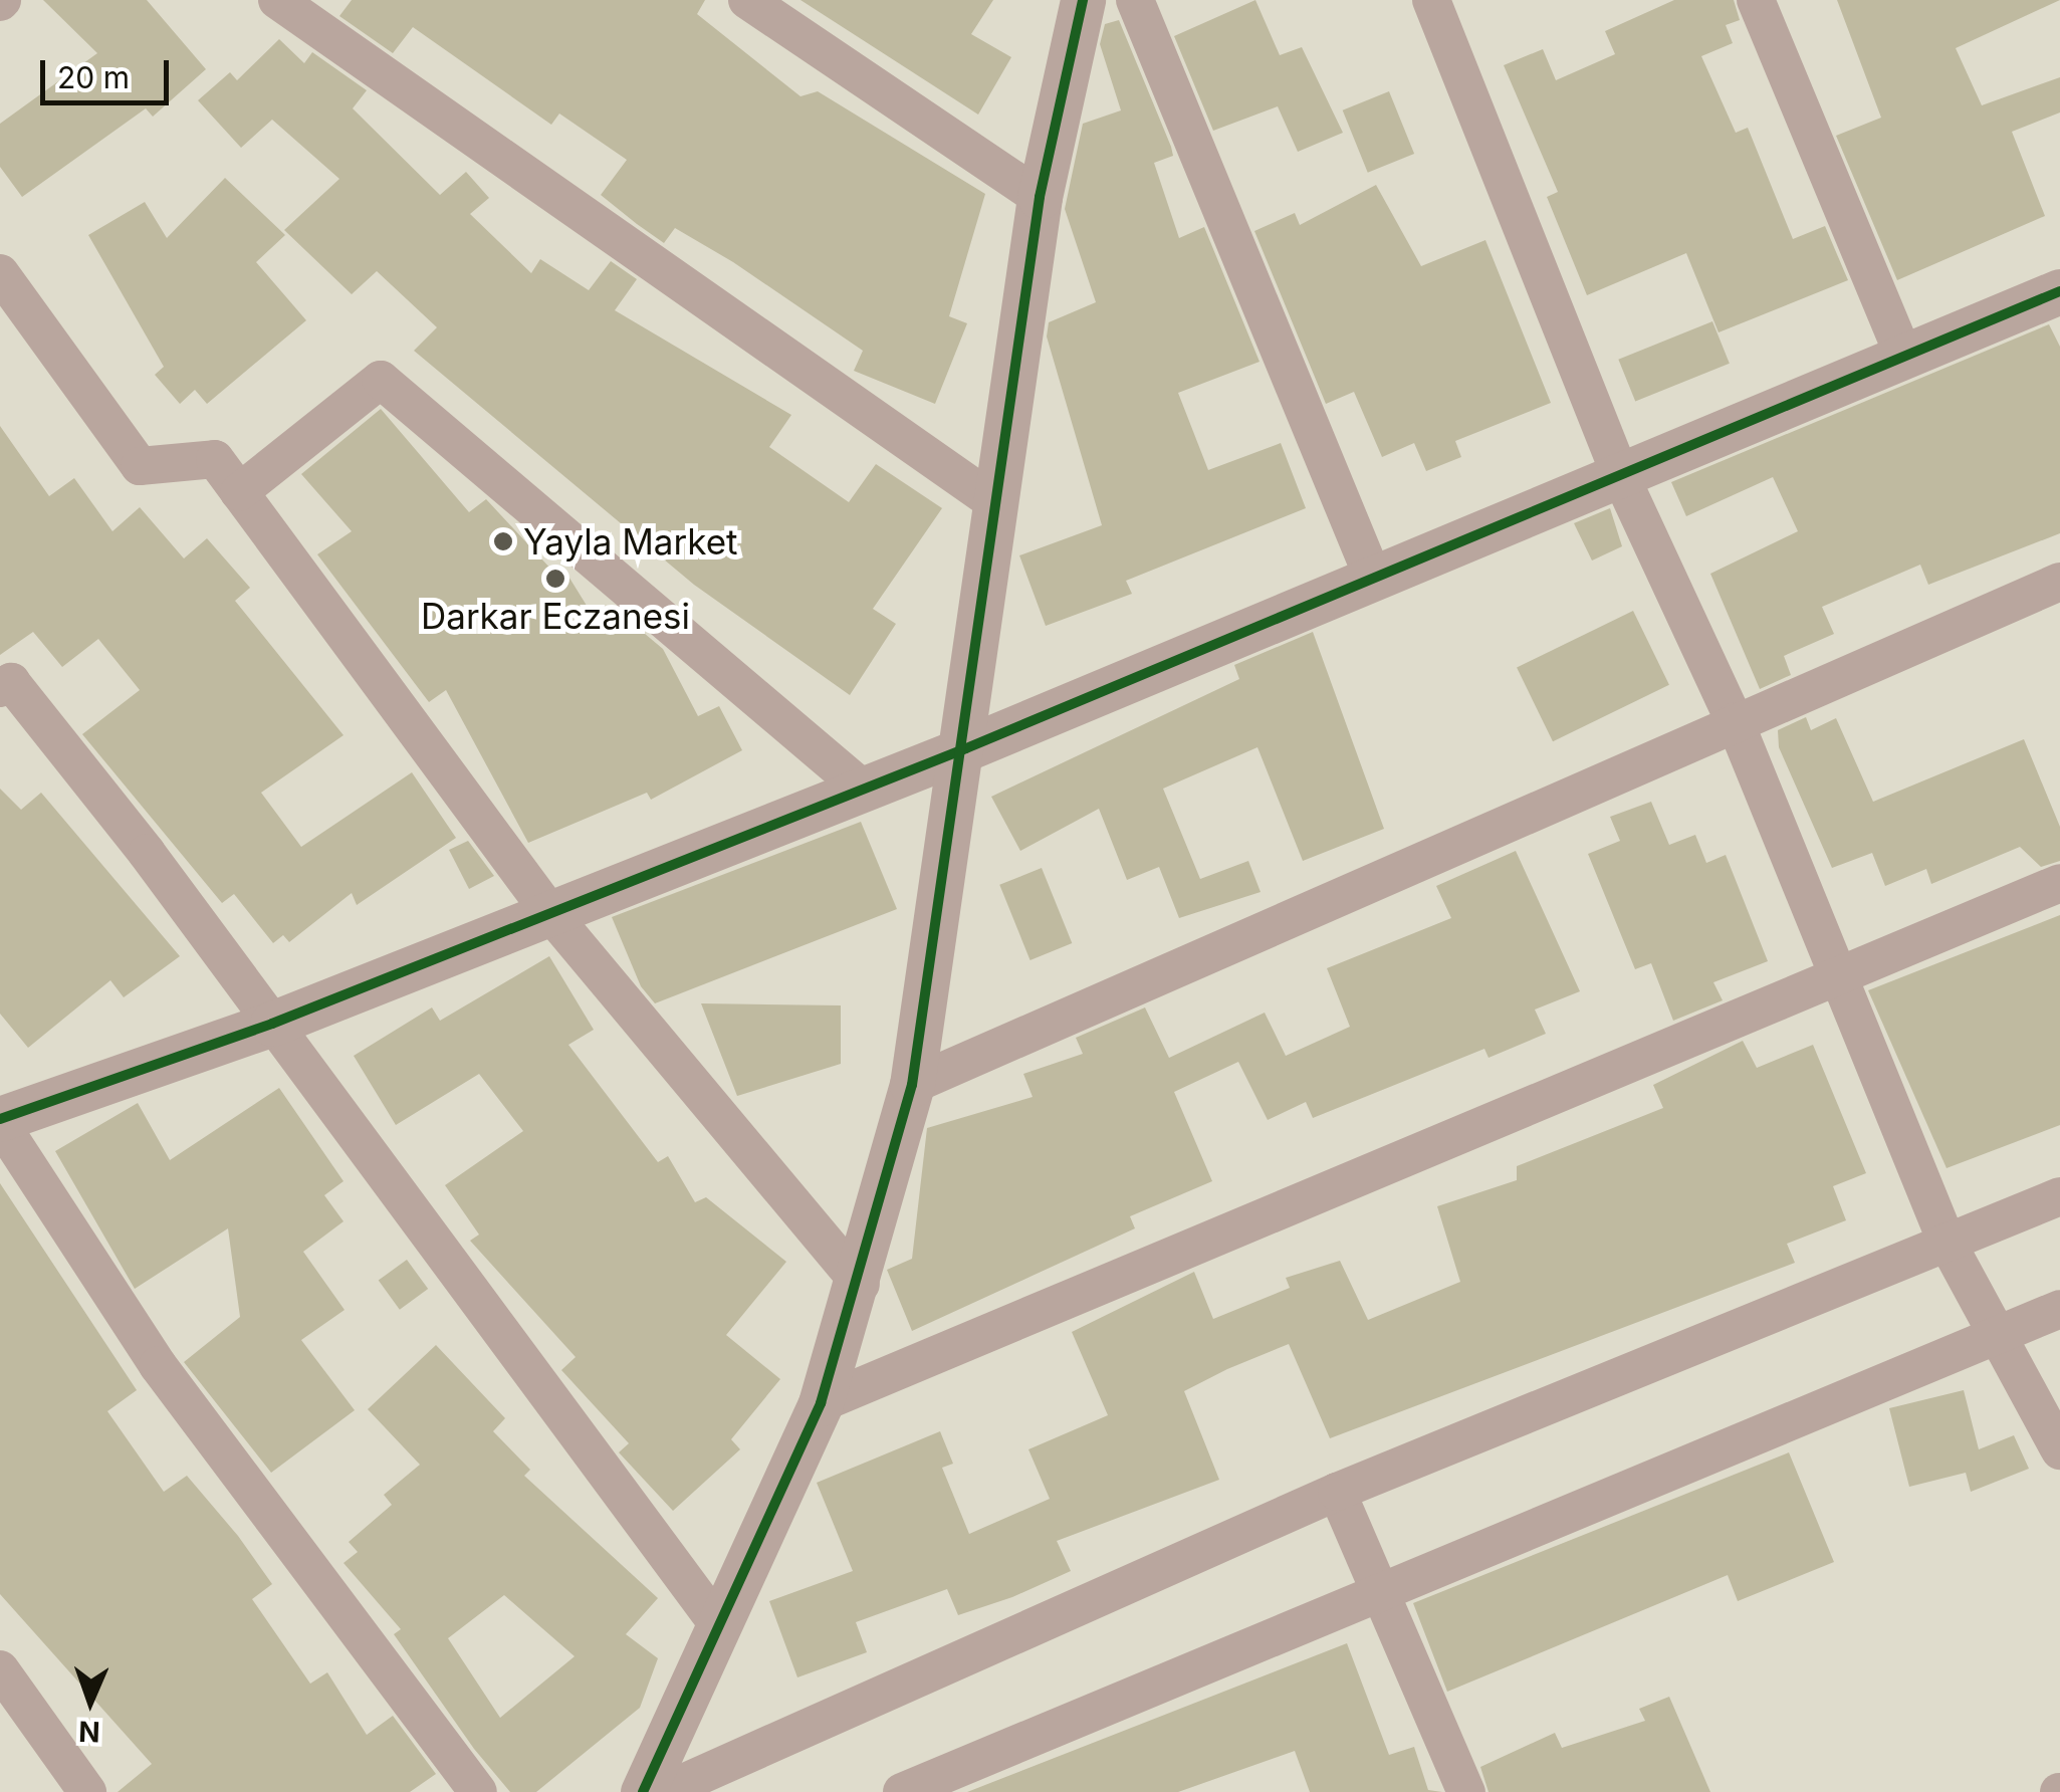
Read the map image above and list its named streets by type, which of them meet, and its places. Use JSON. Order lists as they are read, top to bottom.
{
  "places": ["Yayla Market", "Darkar Eczanesi"],
  "scale_bar": "20 m",
  "north": "bottom"
}
